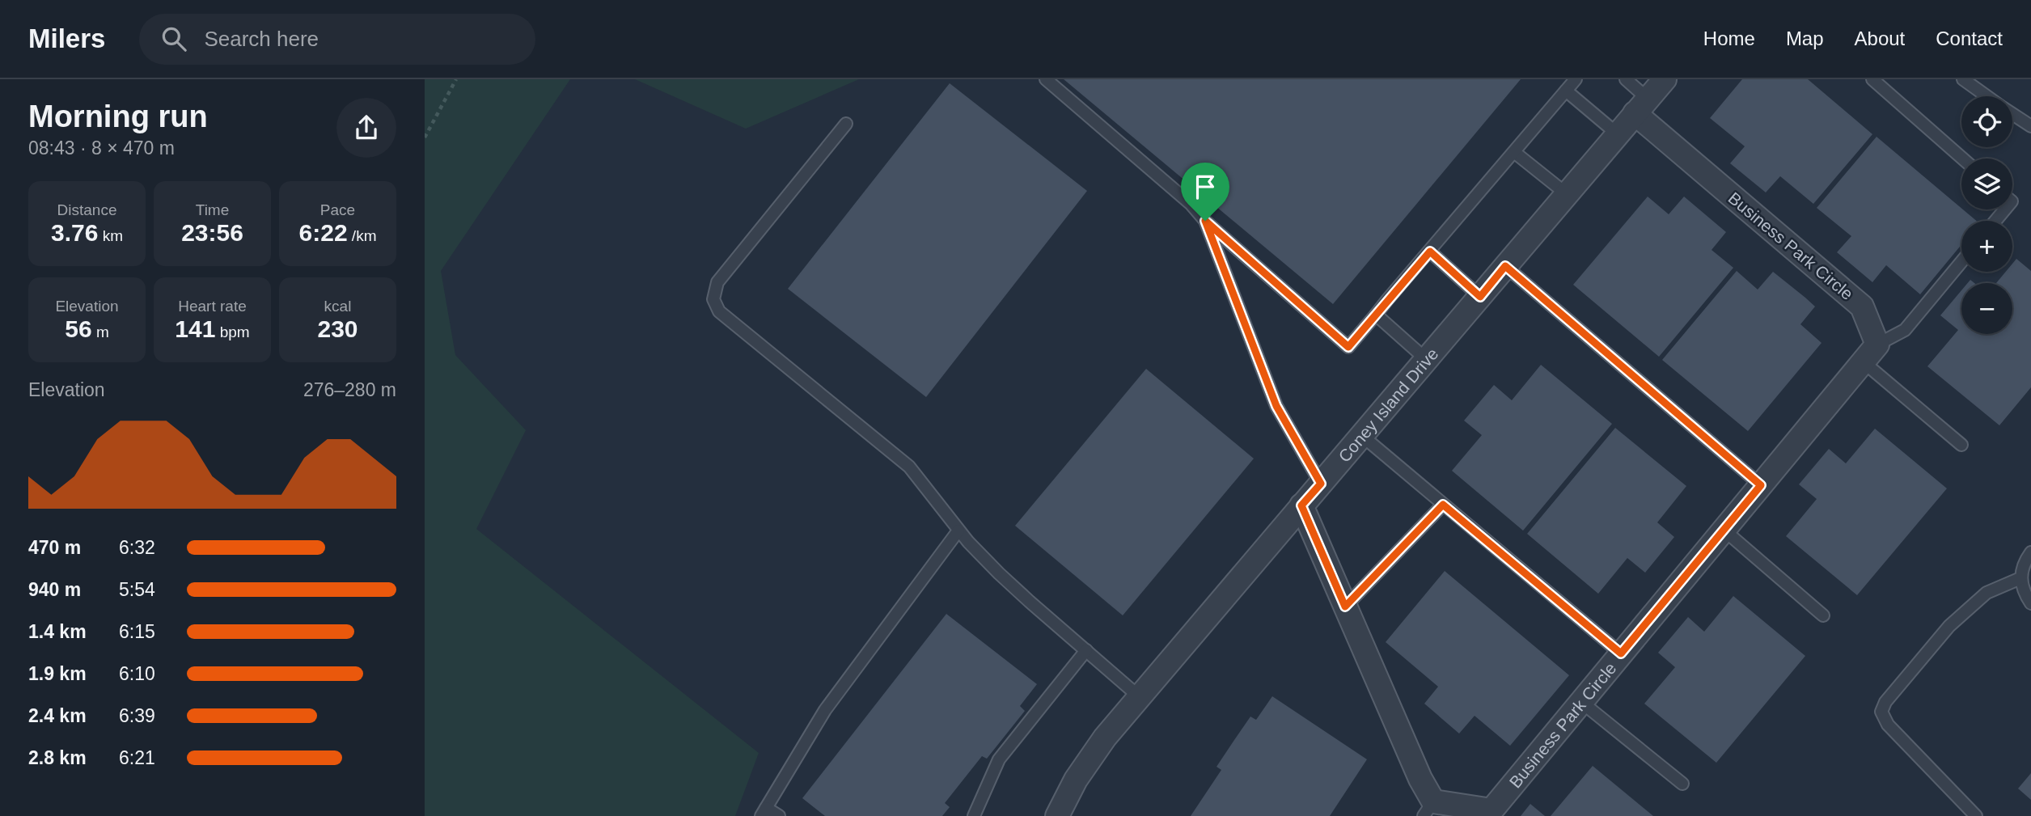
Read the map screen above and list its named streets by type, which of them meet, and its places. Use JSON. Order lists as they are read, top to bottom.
{
  "streets": {
    "street": ["Business Park Circle", "Coney Island Drive"]
  },
  "crossings": [
    ["Business Park Circle", "Coney Island Drive"]
  ],
  "page": {
    "header": "Milers",
    "search": "Search here",
    "nav": [
      "Home",
      "Map",
      "About",
      "Contact"
    ],
    "heading": ["Morning run", "08:43 · 8 × 470 m"],
    "map_buttons": ["+", "−"],
    "stats": [
      ["Distance", "3.76 km"],
      ["Time", "23:56"],
      ["Pace", "6:22 /km"],
      ["Elevation", "56 m"],
      ["Heart rate", "141 bpm"],
      ["kcal", "230"]
    ],
    "chart": ["Elevation", "276–280 m"],
    "list": [
      {
        "name": "470 m",
        "note": "6:32"
      },
      {
        "name": "940 m",
        "note": "5:54"
      },
      {
        "name": "1.4 km",
        "note": "6:15"
      },
      {
        "name": "1.9 km",
        "note": "6:10"
      },
      {
        "name": "2.4 km",
        "note": "6:39"
      },
      {
        "name": "2.8 km",
        "note": "6:21"
      }
    ]
  }
}
